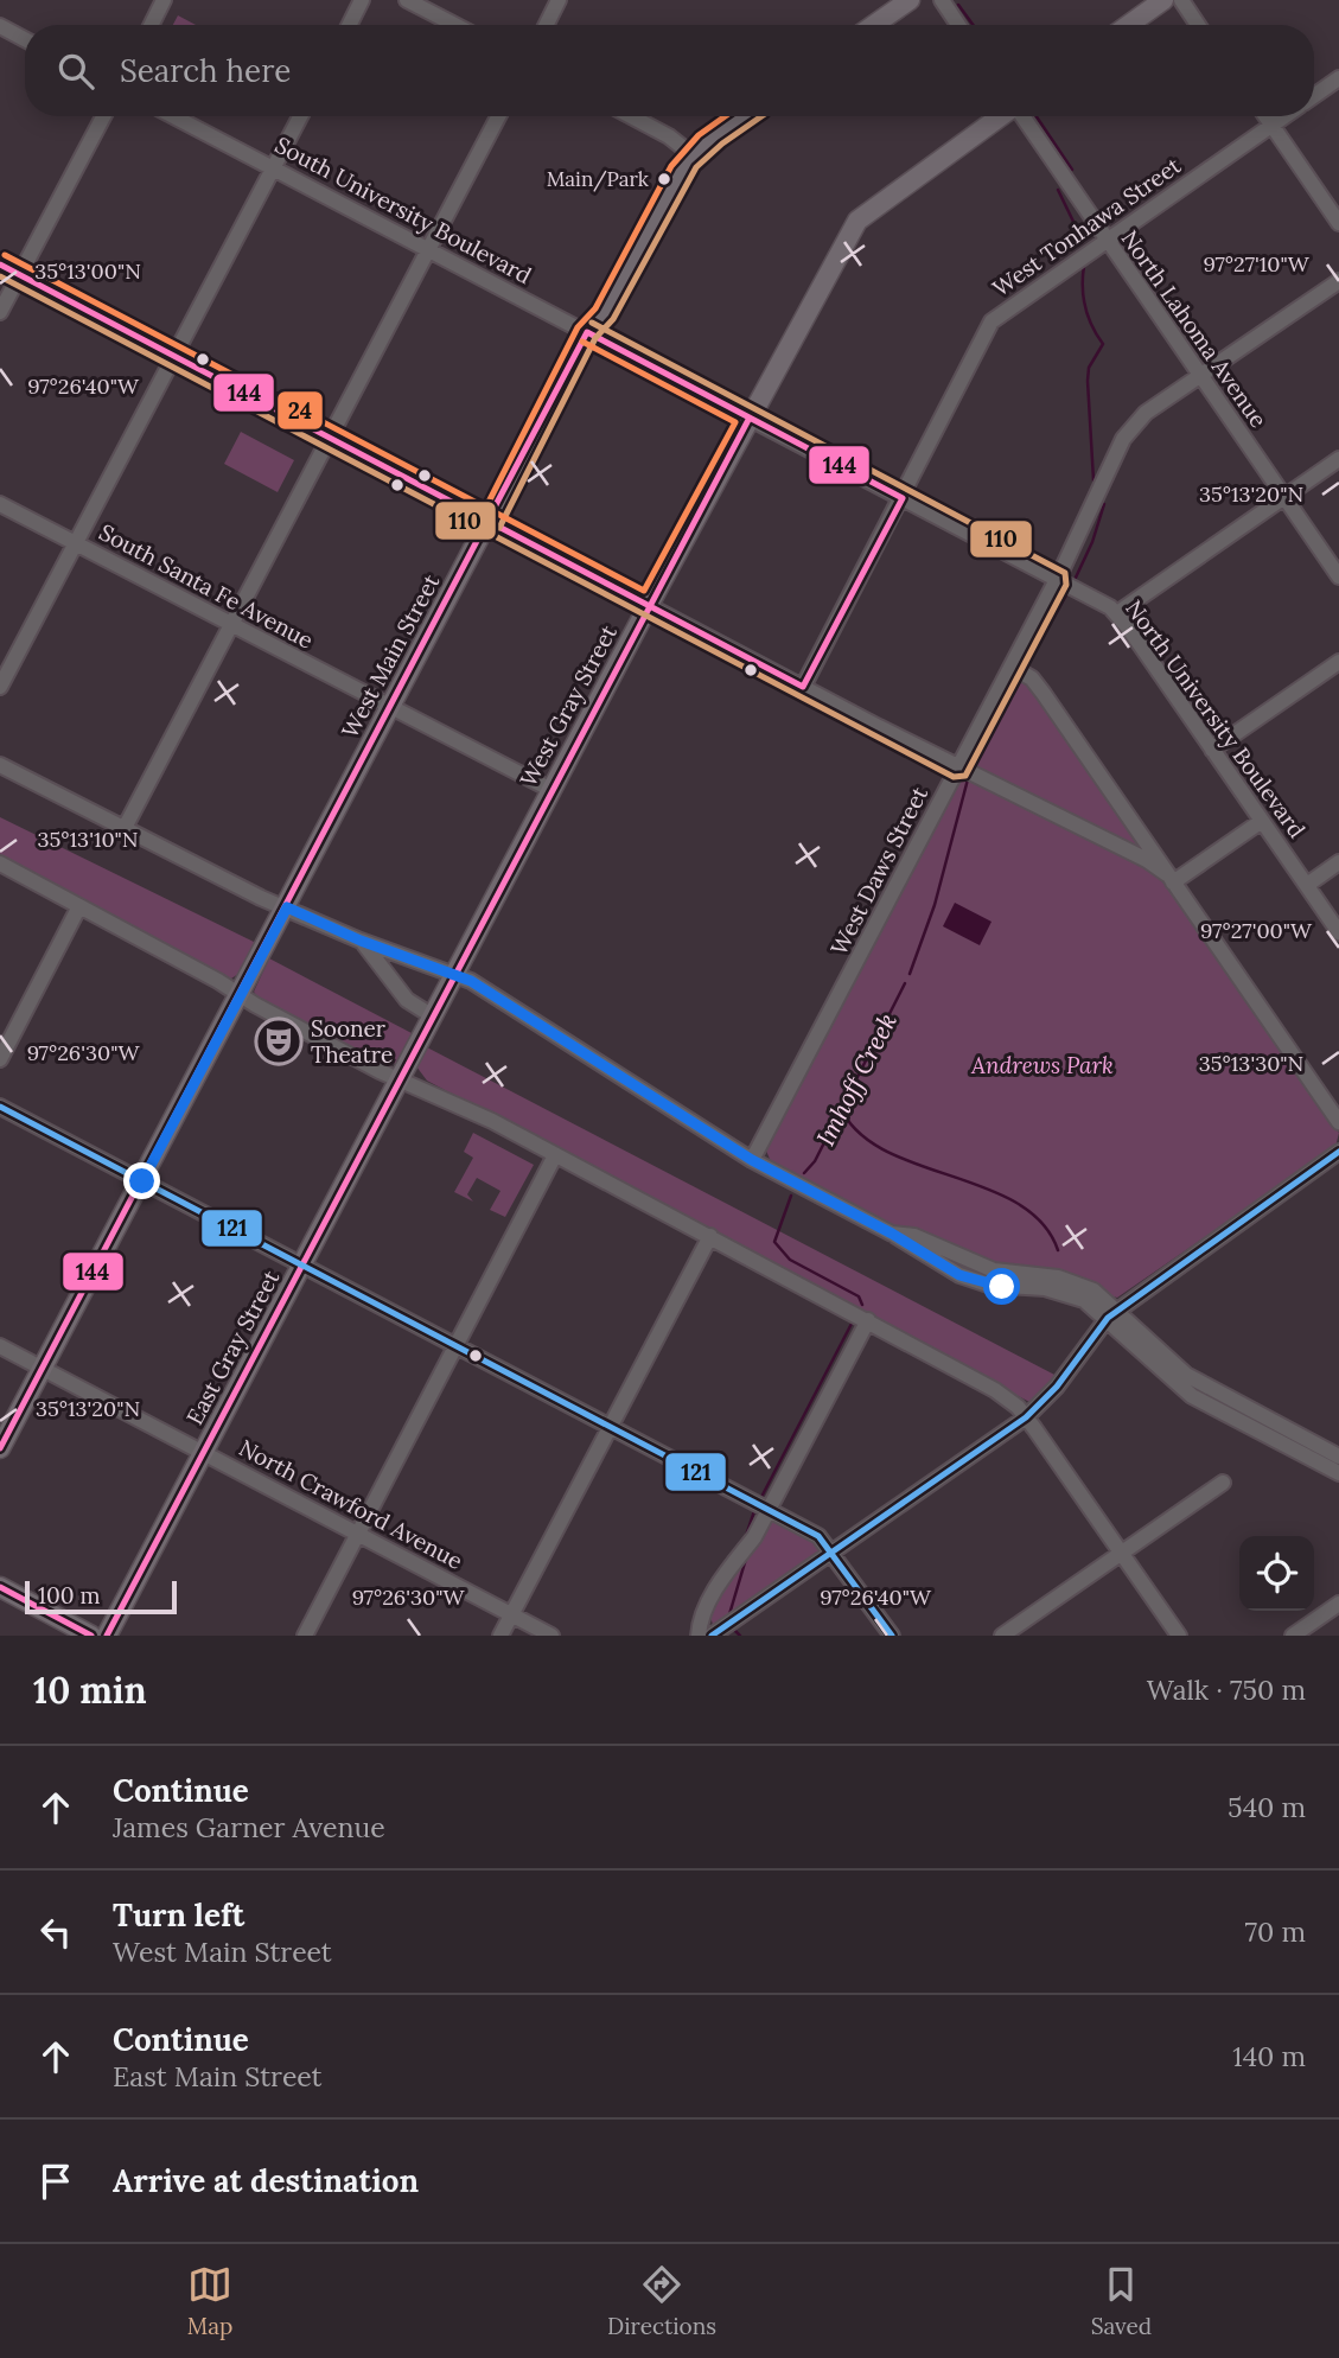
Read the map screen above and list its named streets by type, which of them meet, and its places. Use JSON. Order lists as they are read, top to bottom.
{
  "streets": {
    "main road": ["West Main Street", "West Gray Street", "East Gray Street"],
    "street": [
      "South University Boulevard",
      "West Tonhawa Street",
      "North Lahoma Avenue",
      "South Santa Fe Avenue",
      "North University Boulevard",
      "West Daws Street",
      "North Crawford Avenue"
    ]
  },
  "crossings": [
    ["South University Boulevard", "West Main Street"],
    ["South University Boulevard", "North University Boulevard"],
    ["West Tonhawa Street", "North Lahoma Avenue"],
    ["West Tonhawa Street", "North University Boulevard"],
    ["North Lahoma Avenue", "West Daws Street"],
    ["South Santa Fe Avenue", "West Main Street"],
    ["South Santa Fe Avenue", "West Gray Street"],
    ["West Main Street", "North University Boulevard"],
    ["West Main Street", "North Crawford Avenue"],
    ["West Gray Street", "North University Boulevard"],
    ["West Gray Street", "East Gray Street"],
    ["North University Boulevard", "West Daws Street"],
    ["East Gray Street", "North Crawford Avenue"]
  ],
  "water": ["Imhoff Creek"],
  "parks": ["Andrews Park"],
  "places": {
    "other": ["Main/Park"],
    "theatre": ["Sooner Theatre"]
  },
  "lines": [
    "transit line 110",
    "transit line 24",
    "transit line 144",
    "transit line 121"
  ],
  "scale_bar": "100 m",
  "page": {
    "search": "Search here",
    "scale": "100 m",
    "heading": ["10 min", "Walk · 750 m"],
    "list": [
      ["Continue", "James Garner Avenue", "540 m"],
      ["Turn left", "West Main Street", "70 m"],
      ["Continue", "East Main Street", "140 m"],
      "Arrive at destination"
    ],
    "nav": ["Map", "Directions", "Saved"]
  },
  "coordinates": [
    "97°27'10\"W",
    "35°13'00\"N",
    "97°26'40\"W",
    "35°13'20\"N",
    "35°13'10\"N",
    "97°27'00\"W",
    "97°26'30\"W",
    "35°13'30\"N"
  ]
}
